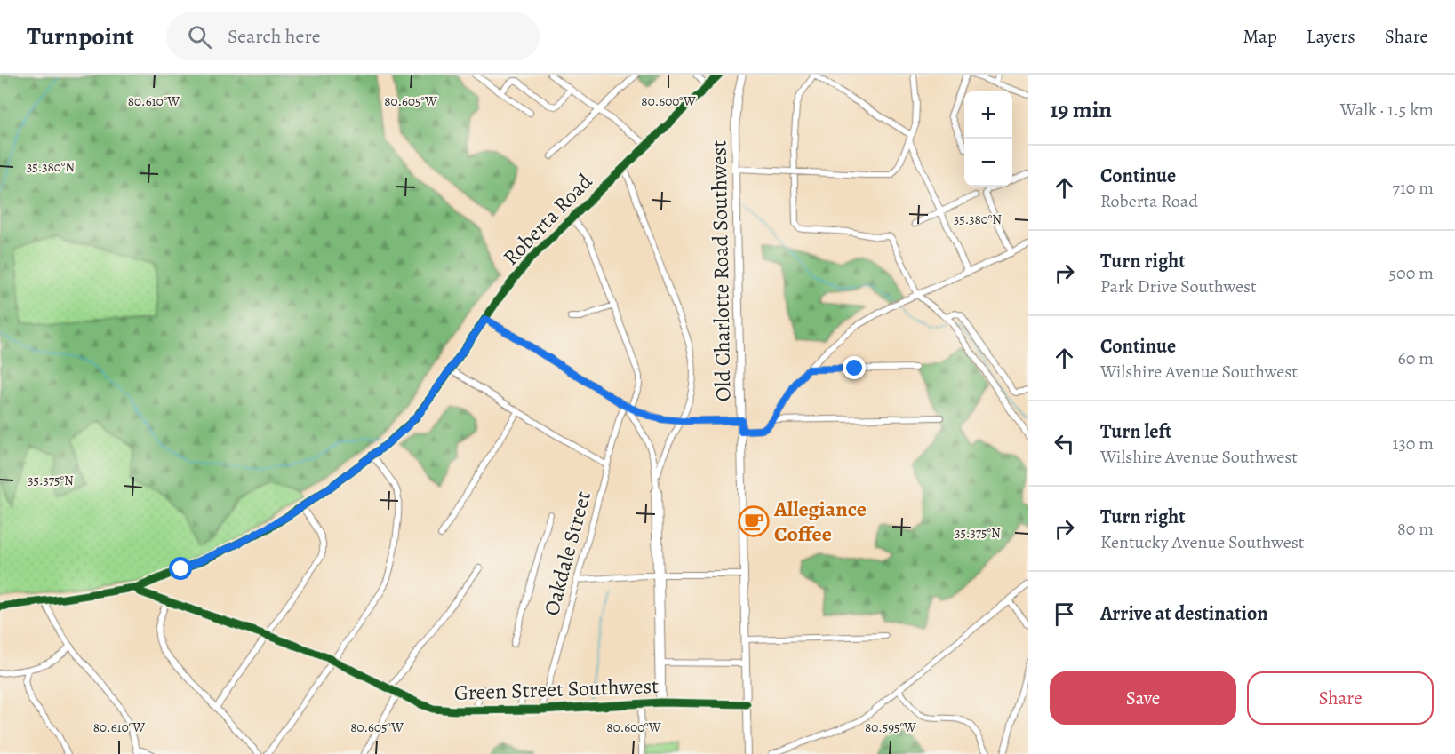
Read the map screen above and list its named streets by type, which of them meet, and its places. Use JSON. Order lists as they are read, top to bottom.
{
  "streets": {
    "main road": ["Old Charlotte Road Southwest"],
    "street": ["Roberta Road", "Oakdale Street", "Green Street Southwest"]
  },
  "crossings": [
    ["Roberta Road", "Oakdale Street"],
    ["Roberta Road", "Green Street Southwest"],
    ["Old Charlotte Road Southwest", "Green Street Southwest"],
    ["Oakdale Street", "Green Street Southwest"]
  ],
  "places": {
    "cafe": ["Allegiance Coffee"]
  },
  "page": {
    "header": "Turnpoint",
    "search": "Search here",
    "nav": ["Map", "Layers", "Share"],
    "heading": ["19 min", "Walk · 1.5 km"],
    "map_buttons": ["+", "−"],
    "list": [
      ["Continue", "Roberta Road", "710 m"],
      ["Turn right", "Park Drive Southwest", "500 m"],
      ["Continue", "Wilshire Avenue Southwest", "60 m"],
      ["Turn left", "Wilshire Avenue Southwest", "130 m"],
      ["Turn right", "Kentucky Avenue Southwest", "80 m"],
      "Arrive at destination"
    ],
    "buttons": ["Save", "Share"]
  },
  "coordinates": [
    "80.610°W",
    "80.605°W",
    "80.600°W",
    "35.380°N",
    "35.375°N",
    "80.595°W"
  ]
}
